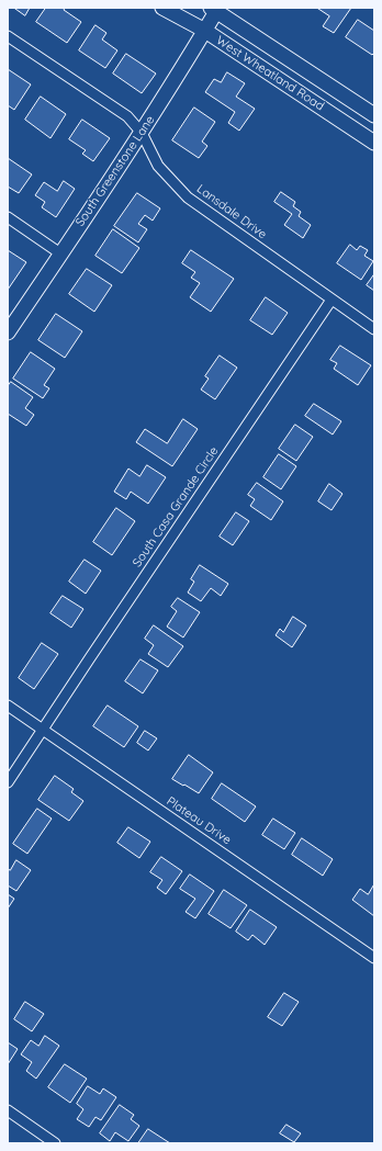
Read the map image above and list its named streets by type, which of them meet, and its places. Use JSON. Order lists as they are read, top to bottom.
{
  "streets": {
    "main road": ["West Wheatland Road", "South Greenstone Lane"],
    "street": ["Lansdale Drive", "South Casa Grande Circle", "Plateau Drive"]
  },
  "crossings": [
    ["West Wheatland Road", "South Greenstone Lane"],
    ["South Greenstone Lane", "Lansdale Drive"],
    ["Lansdale Drive", "South Casa Grande Circle"],
    ["South Casa Grande Circle", "Plateau Drive"]
  ]
}
